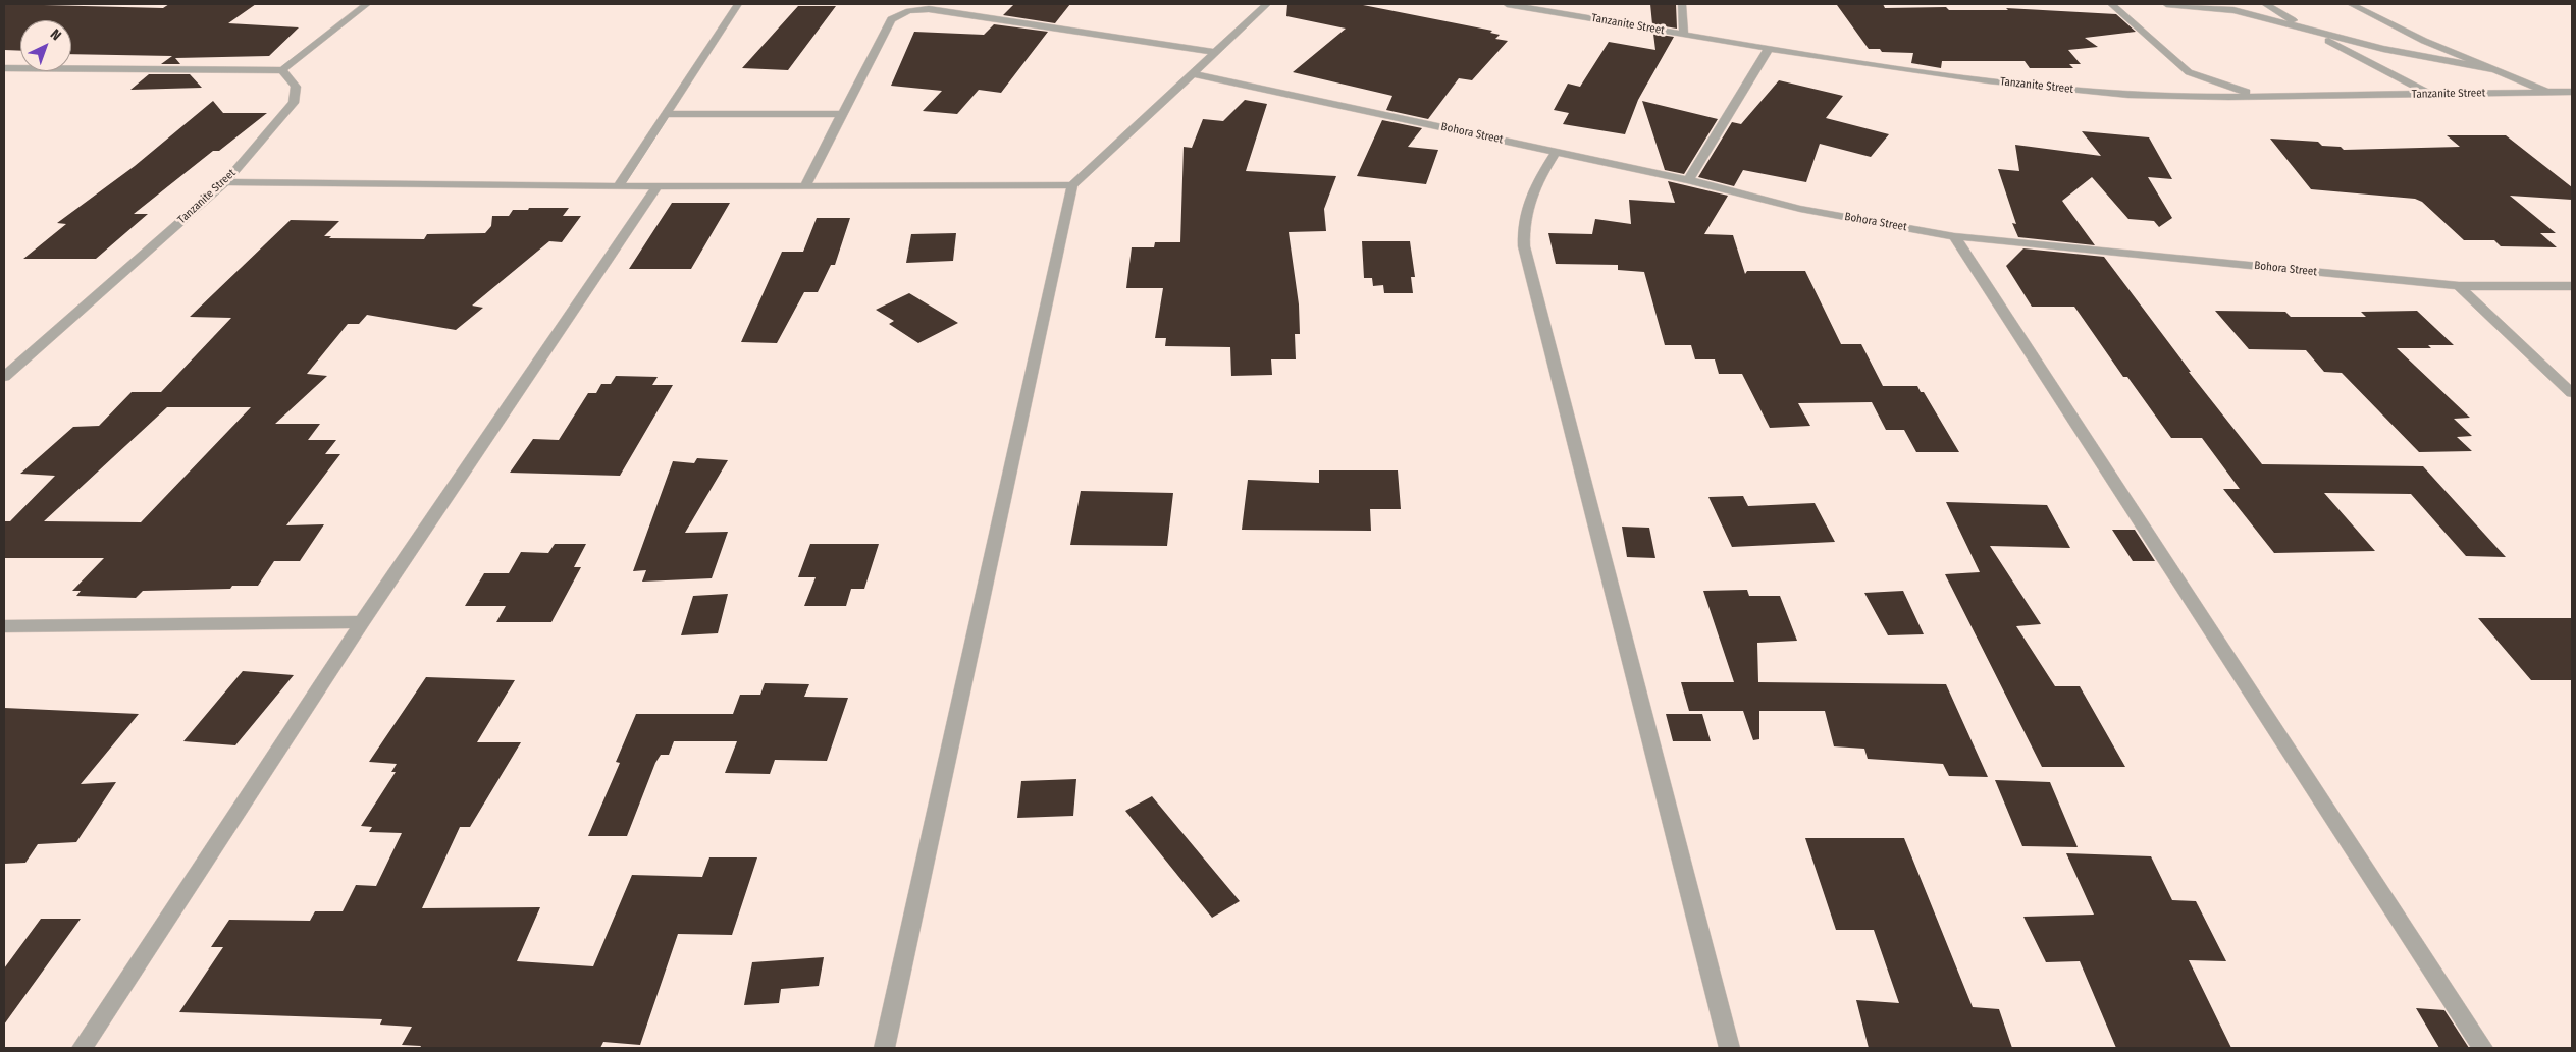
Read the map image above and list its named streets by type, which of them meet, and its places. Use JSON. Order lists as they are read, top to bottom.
{
  "streets": {
    "street": ["Tanzanite Street", "Bohora Street"]
  },
  "north": "top right"
}
